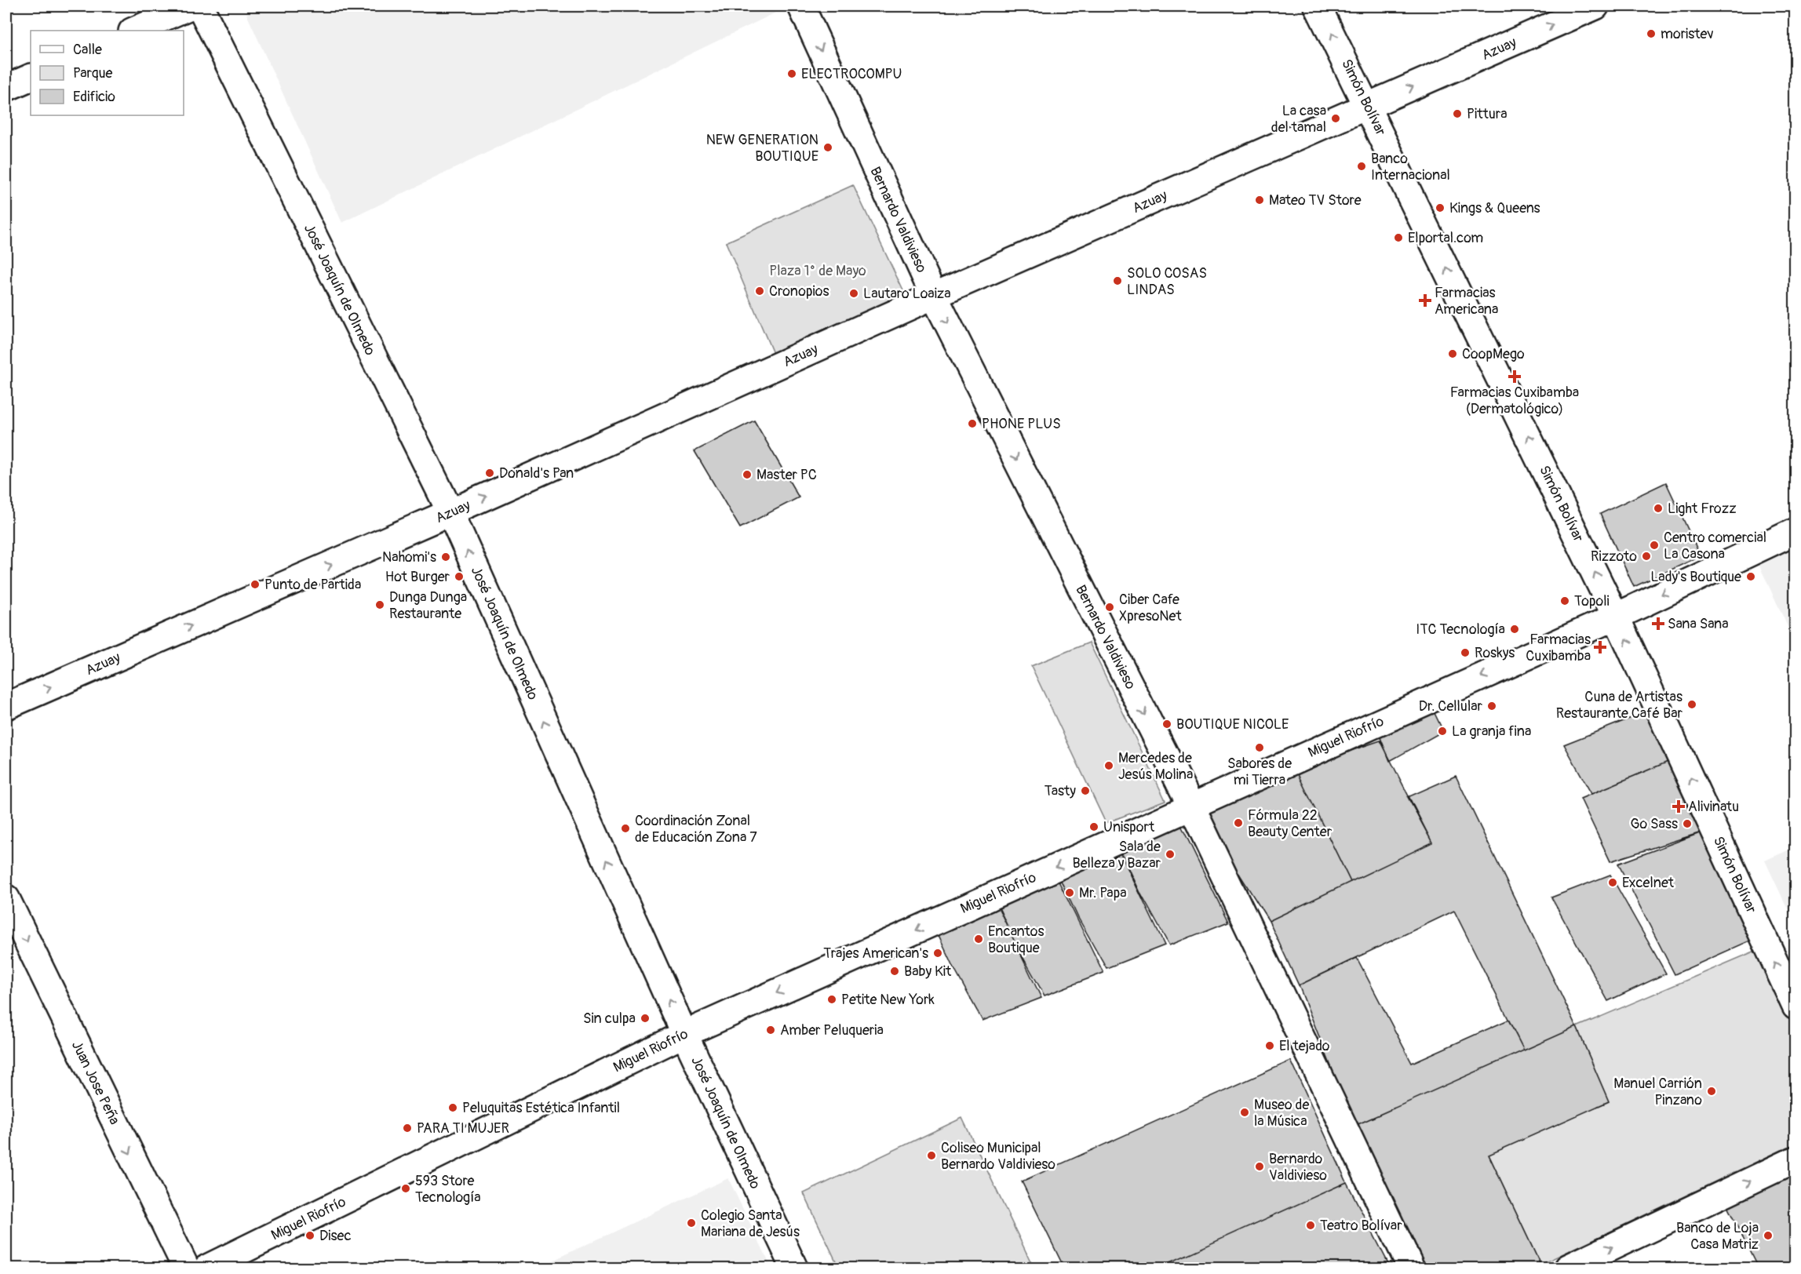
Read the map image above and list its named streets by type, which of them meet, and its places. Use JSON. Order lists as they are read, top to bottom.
{
  "streets": {
    "street": [
      "Azuay",
      "Simón Bolívar",
      "Bernardo Valdivieso",
      "José Joaquín de Olmedo",
      "Miguel Riofrío",
      "Juan Jose Peña"
    ]
  },
  "crossings": [
    ["Azuay", "Simón Bolívar"],
    ["Azuay", "Bernardo Valdivieso"],
    ["Azuay", "José Joaquín de Olmedo"],
    ["Simón Bolívar", "Miguel Riofrío"],
    ["Bernardo Valdivieso", "Miguel Riofrío"],
    ["José Joaquín de Olmedo", "Miguel Riofrío"]
  ],
  "one_way": [
    "Azuay",
    "Simón Bolívar",
    "Bernardo Valdivieso",
    "José Joaquín de Olmedo",
    "Miguel Riofrío",
    "Juan Jose Peña"
  ],
  "parks": ["Plaza 1° de Mayo"],
  "places": {
    "other": [
      "moristev",
      "ELECTROCOMPU",
      "Pittura",
      "La casa del tamal",
      "NEW GENERATION BOUTIQUE",
      "Banco Internacional",
      "Mateo TV Store",
      "Kings & Queens",
      "Elportal.com",
      "SOLO COSAS LINDAS",
      "Cronopios",
      "Lautaro Loaiza",
      "CoopMego",
      "PHONE PLUS",
      "Donald's Pan",
      "Master PC",
      "Light Frozz",
      "Centro comercial La Casona",
      "Rizzoto",
      "Nahomi's",
      "Hot Burger",
      "Lady's Boutique",
      "Punto de Partida",
      "Topoli",
      "Dunga Dunga Restaurante",
      "Ciber Cafe XpresoNet",
      "ITC Tecnología",
      "Roskys",
      "Cuna de Artistas Restaurante Café Bar",
      "Dr. Cellular",
      "BOUTIQUE NICOLE",
      "La granja fina",
      "Sabores de mi Tierra",
      "Mercedes de Jesús Molina",
      "Tasty",
      "Fórmula 22 Beauty Center",
      "Go Sass",
      "Unisport",
      "Coordinación Zonal de Educación Zona 7",
      "Sala de Belleza y Bazar",
      "Excelnet",
      "Mr. Papa",
      "Encantos Boutique",
      "Trajes American's",
      "Baby Kit",
      "Petite New York",
      "Sin culpa",
      "Amber Peluqueria",
      "El tejado",
      "Manuel Carrión Pinzano",
      "Peluquitas Estética Infantil",
      "Museo de la Música",
      "PARA TI MUJER",
      "Coliseo Municipal Bernardo Valdivieso",
      "Bernardo Valdivieso",
      "593 Store Tecnología",
      "Colegio Santa Mariana de Jesús",
      "Teatro Bolívar",
      "Disec",
      "Banco de Loja Casa Matriz"
    ],
    "health": [
      "Farmacias Americana",
      "Farmacias Cuxibamba (Dermatológico)",
      "Sana Sana",
      "Farmacias Cuxibamba",
      "Alivinatu"
    ]
  },
  "legend": ["Calle", "Parque", "Edificio"]
}
